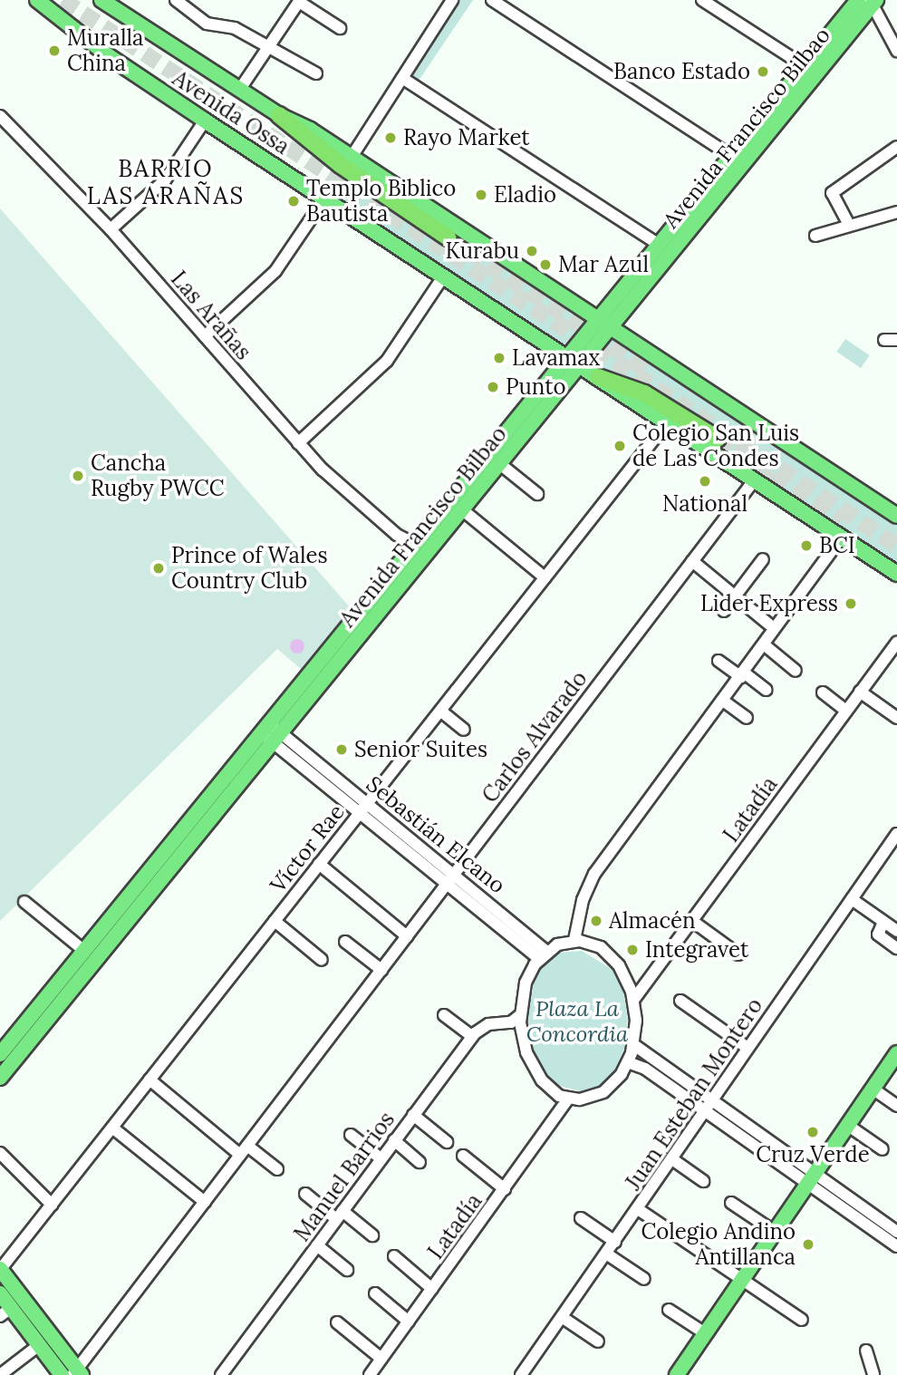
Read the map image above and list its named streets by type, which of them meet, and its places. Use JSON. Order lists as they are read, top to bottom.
{
  "streets": {
    "main road": ["Avenida Ossa", "Avenida Francisco Bilbao"],
    "street": [
      "Las Arañas",
      "Carlos Alvarado",
      "Latadía",
      "Sebastián Elcano",
      "Víctor Rae",
      "Juan Esteban Montero",
      "Manuel Barrios"
    ]
  },
  "crossings": [
    ["Avenida Ossa", "Avenida Francisco Bilbao"],
    ["Avenida Ossa", "Carlos Alvarado"],
    ["Avenida Ossa", "Víctor Rae"],
    ["Avenida Francisco Bilbao", "Las Arañas"],
    ["Avenida Francisco Bilbao", "Sebastián Elcano"],
    ["Carlos Alvarado", "Sebastián Elcano"],
    ["Latadía", "Sebastián Elcano"],
    ["Latadía", "Manuel Barrios"],
    ["Sebastián Elcano", "Víctor Rae"],
    ["Sebastián Elcano", "Manuel Barrios"]
  ],
  "districts": ["BARRIO LAS ARAÑAS"],
  "parks": ["Plaza La Concordia"],
  "places": [
    "Muralla China",
    "Banco Estado",
    "Rayo Market",
    "Eladio",
    "Templo Biblico Bautista",
    "Kurabu",
    "Mar Azul",
    "Lavamax",
    "Punto",
    "Colegio San Luis de Las Condes",
    "Cancha Rugby PWCC",
    "National",
    "BCI",
    "Prince of Wales Country Club",
    "Lider Express",
    "Senior Suites",
    "Almacén",
    "Integravet",
    "Cruz Verde",
    "Colegio Andino Antillanca"
  ]
}
